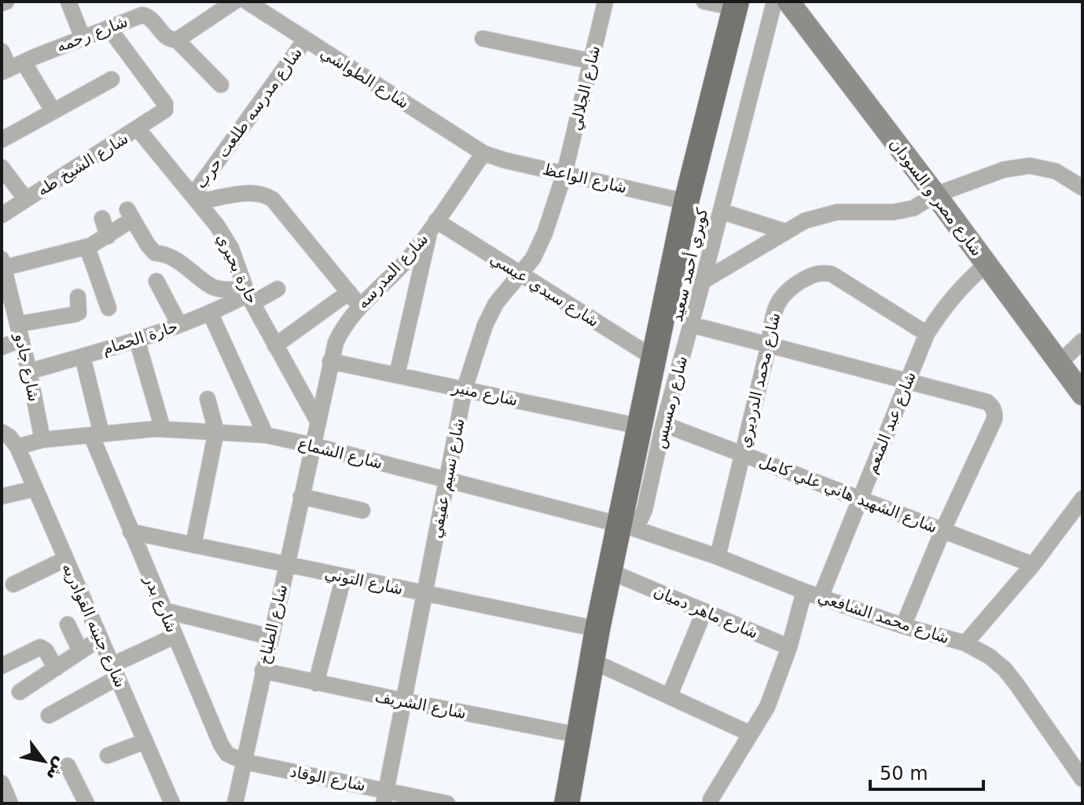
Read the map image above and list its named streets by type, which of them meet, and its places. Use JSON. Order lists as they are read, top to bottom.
{
  "streets": {
    "main road": ["شارع مصر و السودان", "كوبري أحمد سعيد", "شارع رمسيس"],
    "street": [
      "شارع رحمه",
      "شارع الطواشي",
      "شارع الجلالي",
      "شارع مدرسه طلعت حرب",
      "شارع الشيخ طه",
      "شارع الواعظ",
      "حارة بحيري",
      "شارع المدرسه",
      "شارع سيدي عيسي",
      "حارة الحمام",
      "شارع جادو",
      "شارع محمد الدرديري",
      "شارع منير",
      "شارع عبد المنعم",
      "شارع الشماع",
      "شارع نسيم عفيفي",
      "شارع الشهيد هاني علي كامل",
      "شارع التوني",
      "شارع بدر",
      "شارع ماهر دميان",
      "شارع محمد الشافعي",
      "شارع الطباخ",
      "شارع جنينه القوادريه",
      "شارع الشريف",
      "شارع الوقاد"
    ]
  },
  "crossings": [
    ["شارع رحمه", "شارع الشيخ طه"],
    ["شارع الطواشي", "شارع مدرسه طلعت حرب"],
    ["شارع الطواشي", "شارع الواعظ"],
    ["شارع الطواشي", "شارع المدرسه"],
    ["شارع الجلالي", "شارع الواعظ"],
    ["شارع الجلالي", "شارع نسيم عفيفي"],
    ["شارع مدرسه طلعت حرب", "حارة بحيري"],
    ["شارع الشيخ طه", "حارة بحيري"],
    ["شارع الواعظ", "شارع المدرسه"],
    ["شارع الواعظ", "شارع رمسيس"],
    ["شارع الواعظ", "شارع نسيم عفيفي"],
    ["شارع مصر و السودان", "شارع عبد المنعم"],
    ["كوبري أحمد سعيد", "شارع سيدي عيسي"],
    ["كوبري أحمد سعيد", "شارع رمسيس"],
    ["كوبري أحمد سعيد", "شارع الشماع"],
    ["كوبري أحمد سعيد", "شارع محمد الشافعي"],
    ["حارة بحيري", "شارع المدرسه"],
    ["حارة بحيري", "حارة الحمام"],
    ["حارة بحيري", "شارع الطباخ"],
    ["شارع المدرسه", "شارع سيدي عيسي"],
    ["شارع المدرسه", "شارع منير"],
    ["شارع المدرسه", "شارع الطباخ"],
    ["شارع سيدي عيسي", "شارع رمسيس"],
    ["شارع سيدي عيسي", "شارع نسيم عفيفي"],
    ["حارة الحمام", "شارع جادو"],
    ["حارة الحمام", "شارع بدر"],
    ["شارع جادو", "شارع الشماع"],
    ["شارع محمد الدرديري", "شارع عبد المنعم"],
    ["شارع محمد الدرديري", "شارع الشهيد هاني علي كامل"],
    ["شارع محمد الدرديري", "شارع محمد الشافعي"],
    ["شارع منير", "شارع رمسيس"],
    ["شارع منير", "شارع نسيم عفيفي"],
    ["شارع منير", "شارع الشهيد هاني علي كامل"],
    ["شارع رمسيس", "شارع الشماع"],
    ["شارع رمسيس", "شارع الشهيد هاني علي كامل"],
    ["شارع رمسيس", "شارع التوني"],
    ["شارع رمسيس", "شارع ماهر دميان"],
    ["شارع رمسيس", "شارع محمد الشافعي"],
    ["شارع رمسيس", "شارع الشريف"],
    ["شارع عبد المنعم", "شارع الشهيد هاني علي كامل"],
    ["شارع عبد المنعم", "شارع محمد الشافعي"],
    ["شارع الشماع", "شارع نسيم عفيفي"],
    ["شارع الشماع", "شارع بدر"],
    ["شارع الشماع", "شارع محمد الشافعي"],
    ["شارع الشماع", "شارع الطباخ"],
    ["شارع الشماع", "شارع جنينه القوادريه"],
    ["شارع نسيم عفيفي", "شارع التوني"],
    ["شارع نسيم عفيفي", "شارع الشريف"],
    ["شارع نسيم عفيفي", "شارع الوقاد"],
    ["شارع التوني", "شارع بدر"],
    ["شارع التوني", "شارع الطباخ"],
    ["شارع بدر", "شارع الطباخ"],
    ["شارع بدر", "شارع الوقاد"],
    ["شارع الطباخ", "شارع الشريف"],
    ["شارع الطباخ", "شارع الوقاد"]
  ],
  "scale_bar": "50 m",
  "north": "bottom right"
}
